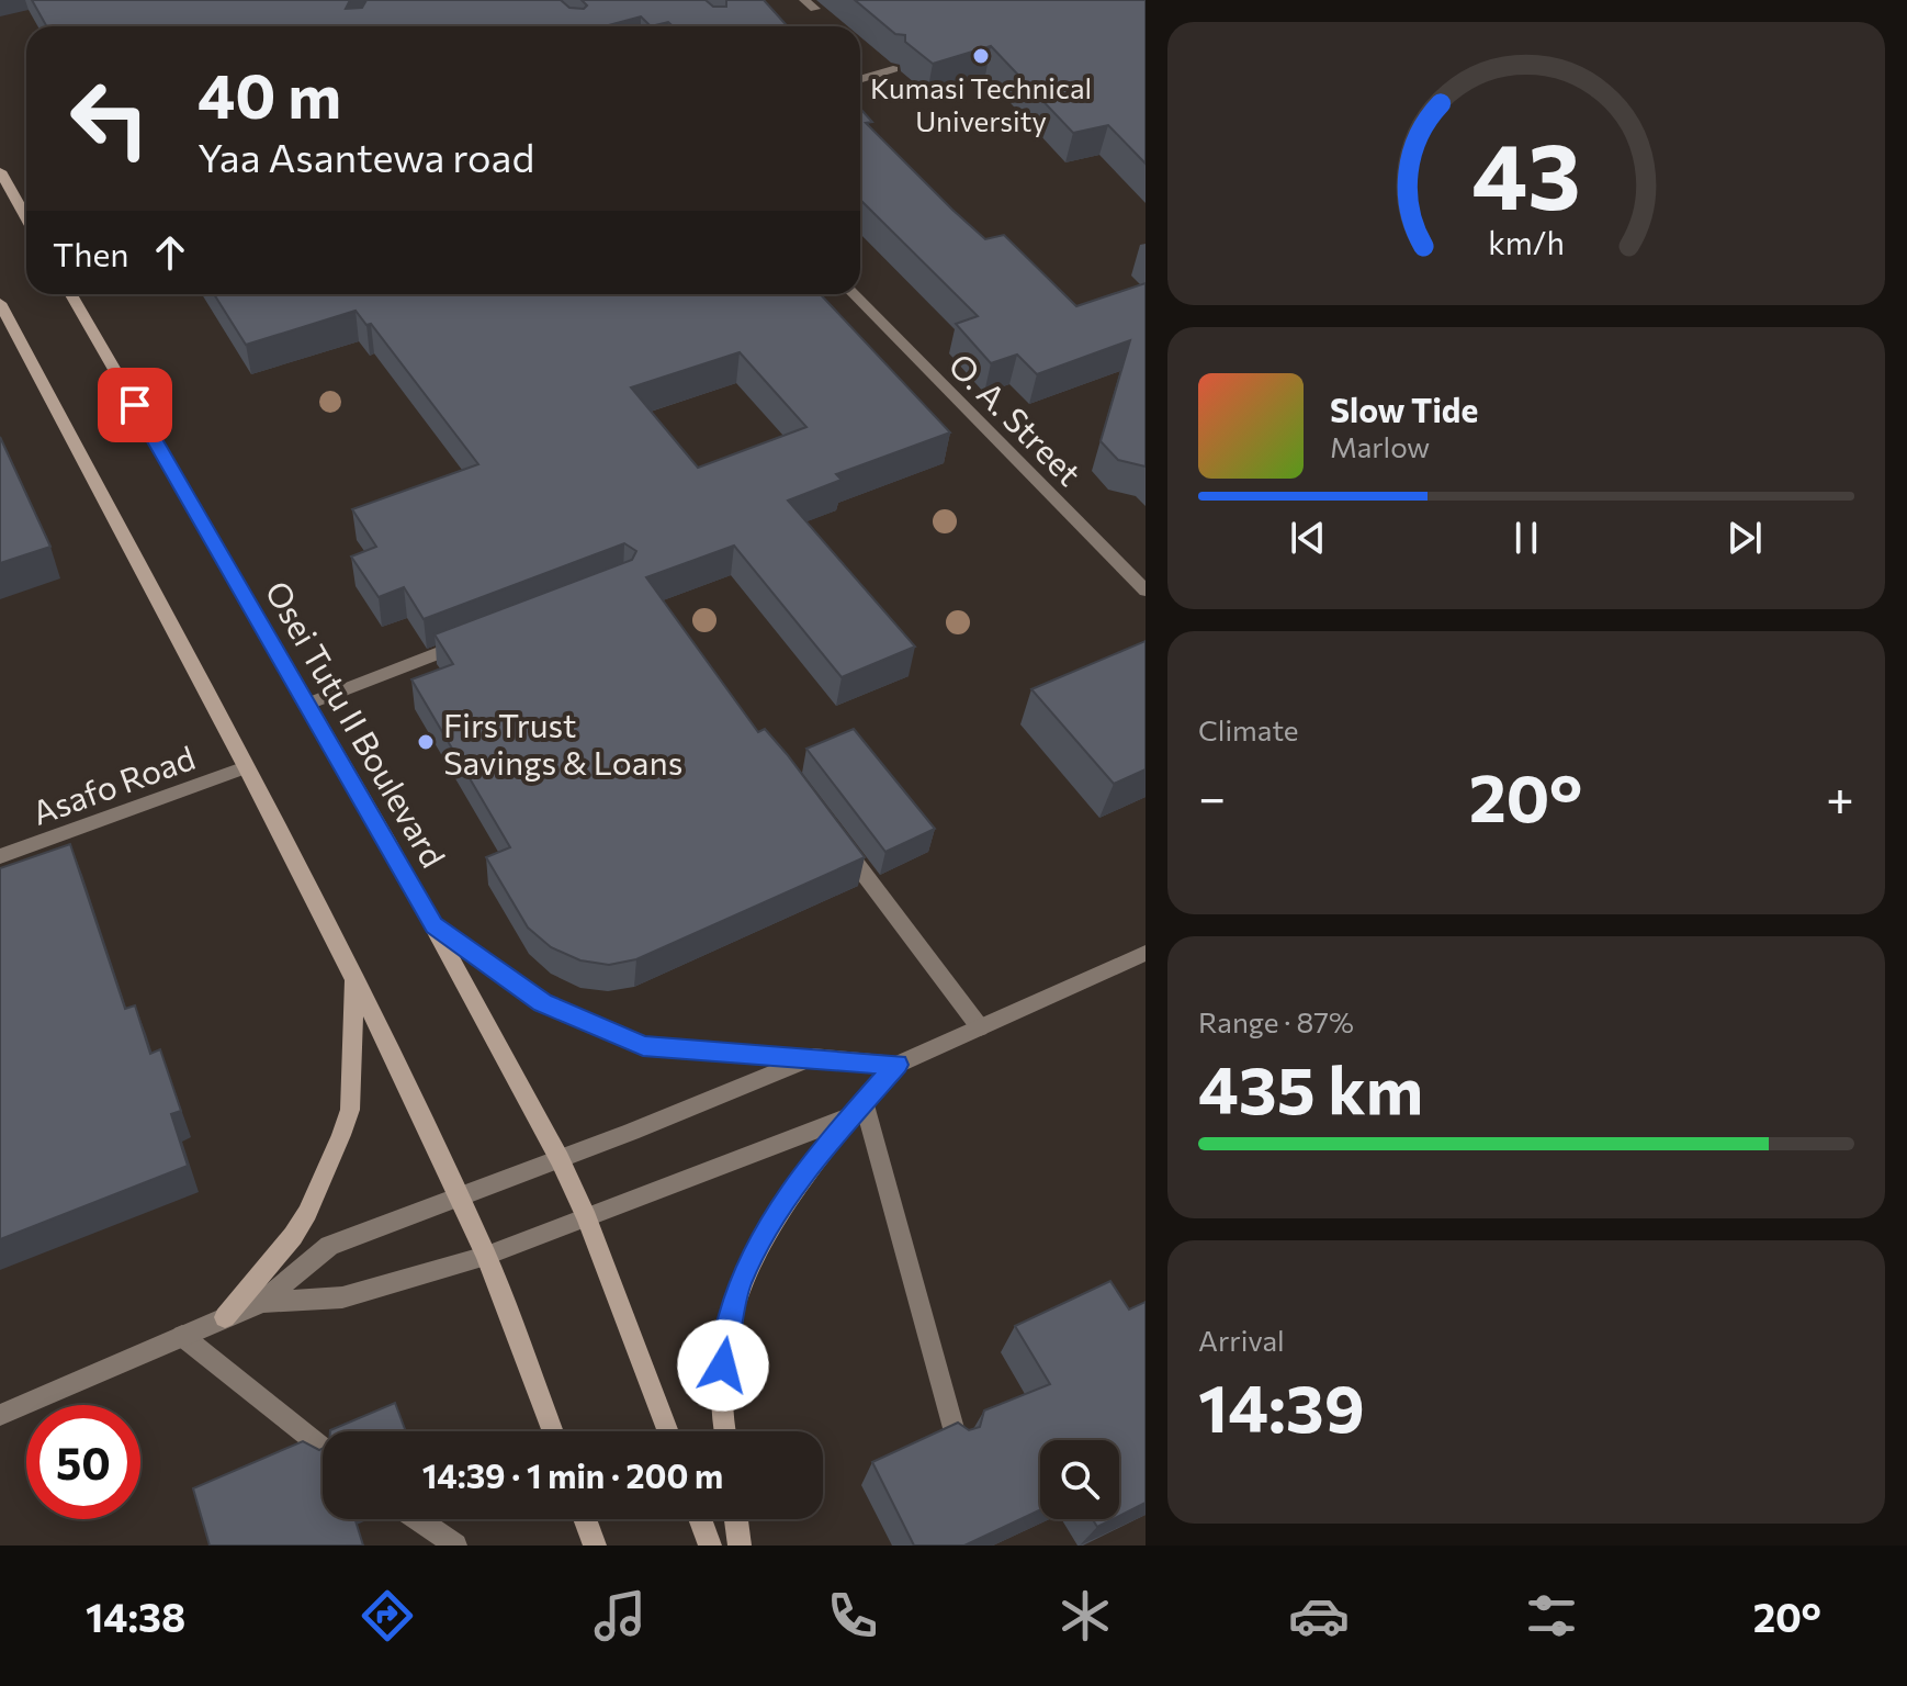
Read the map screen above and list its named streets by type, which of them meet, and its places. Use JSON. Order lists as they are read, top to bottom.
{
  "streets": {
    "main road": ["Osei Tutu II Boulevard"],
    "street": ["O. A. Street", "Asafo Road"]
  },
  "places": ["Kumasi Technical University", "FirsTrust Savings & Loans"],
  "page": {
    "turn": ["40 m", "Yaa Asantewa road"],
    "then": "Then",
    "song": ["Slow Tide", "Marlow"],
    "tile": [
      "Climate",
      ["Range · 87%", "435 km"],
      ["Arrival", "14:39"]
    ],
    "heat": ["−", "20°", "+"],
    "limit": "50",
    "trip": "14:39 · 1 min · 200 m",
    "tabs": ["14:38", "20°"],
    "gauge": ["43", "km/h"]
  }
}
